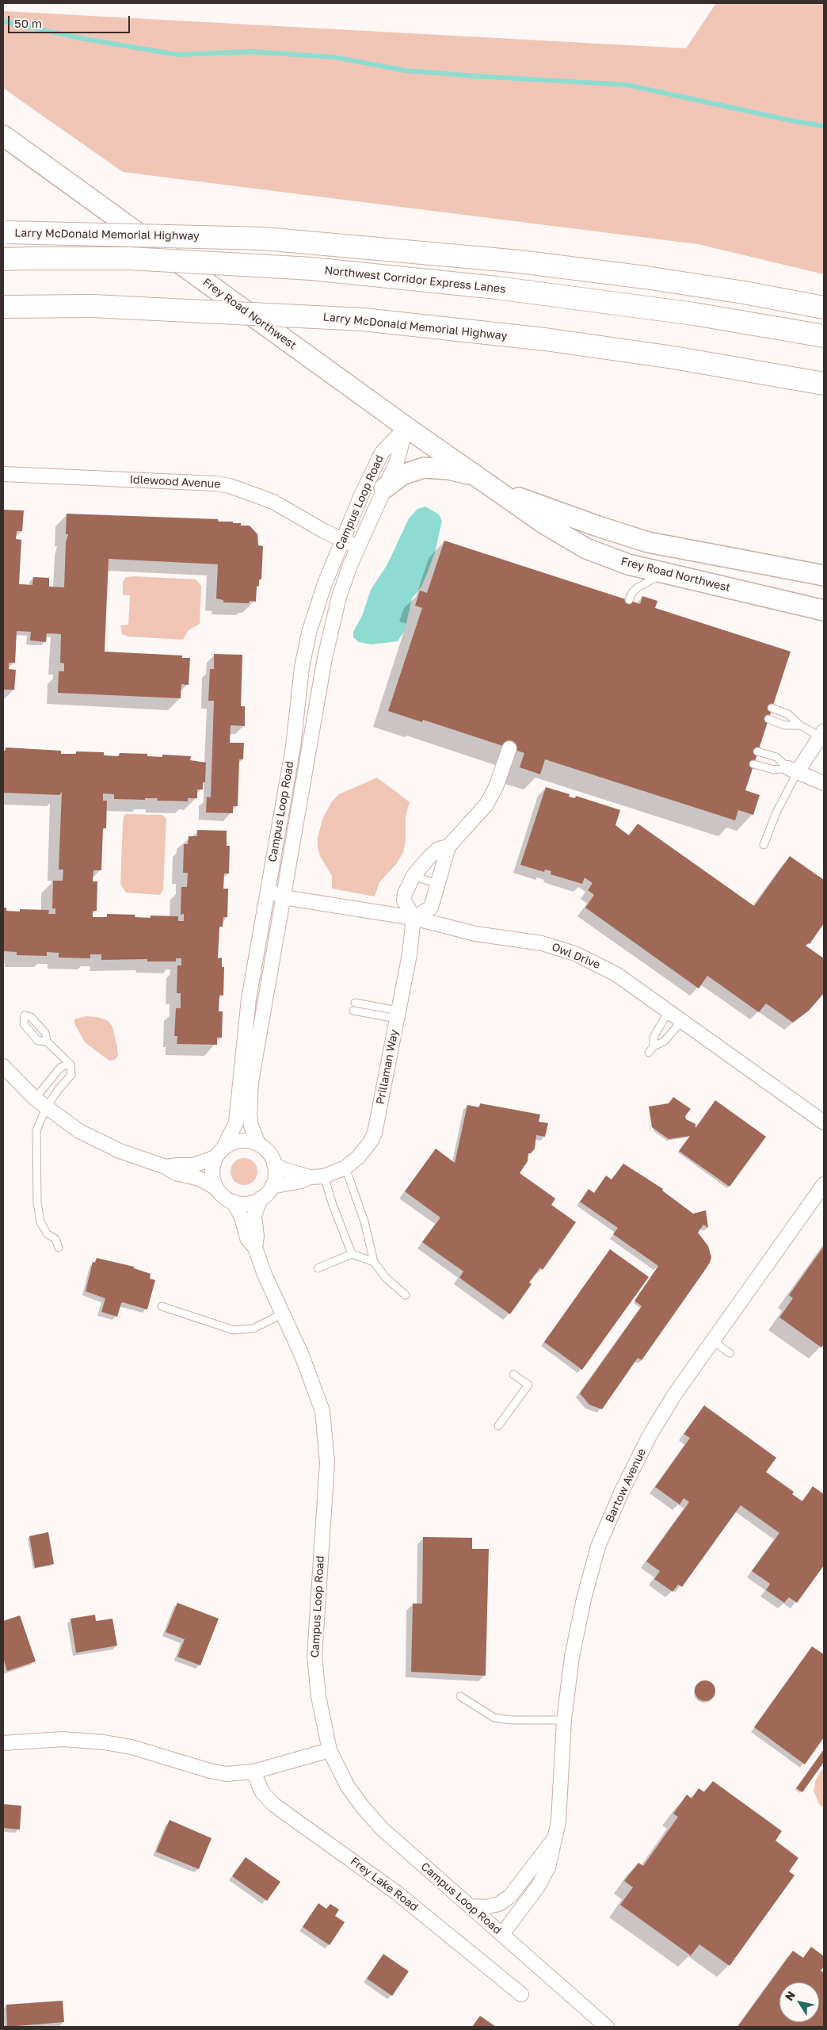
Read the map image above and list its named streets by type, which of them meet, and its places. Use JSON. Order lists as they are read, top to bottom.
{
  "streets": {
    "highway": ["Larry McDonald Memorial Highway", "Northwest Corridor Express Lanes"],
    "main road": ["Frey Road Northwest"],
    "street": [
      "Idlewood Avenue",
      "Campus Loop Road",
      "Owl Drive",
      "Prillaman Way",
      "Bartow Avenue",
      "Frey Lake Road"
    ]
  },
  "crossings": [
    ["Frey Road Northwest", "Campus Loop Road"],
    ["Idlewood Avenue", "Campus Loop Road"],
    ["Campus Loop Road", "Owl Drive"],
    ["Campus Loop Road", "Prillaman Way"],
    ["Campus Loop Road", "Bartow Avenue"],
    ["Owl Drive", "Prillaman Way"]
  ],
  "scale_bar": "50 m",
  "north": "top left"
}
